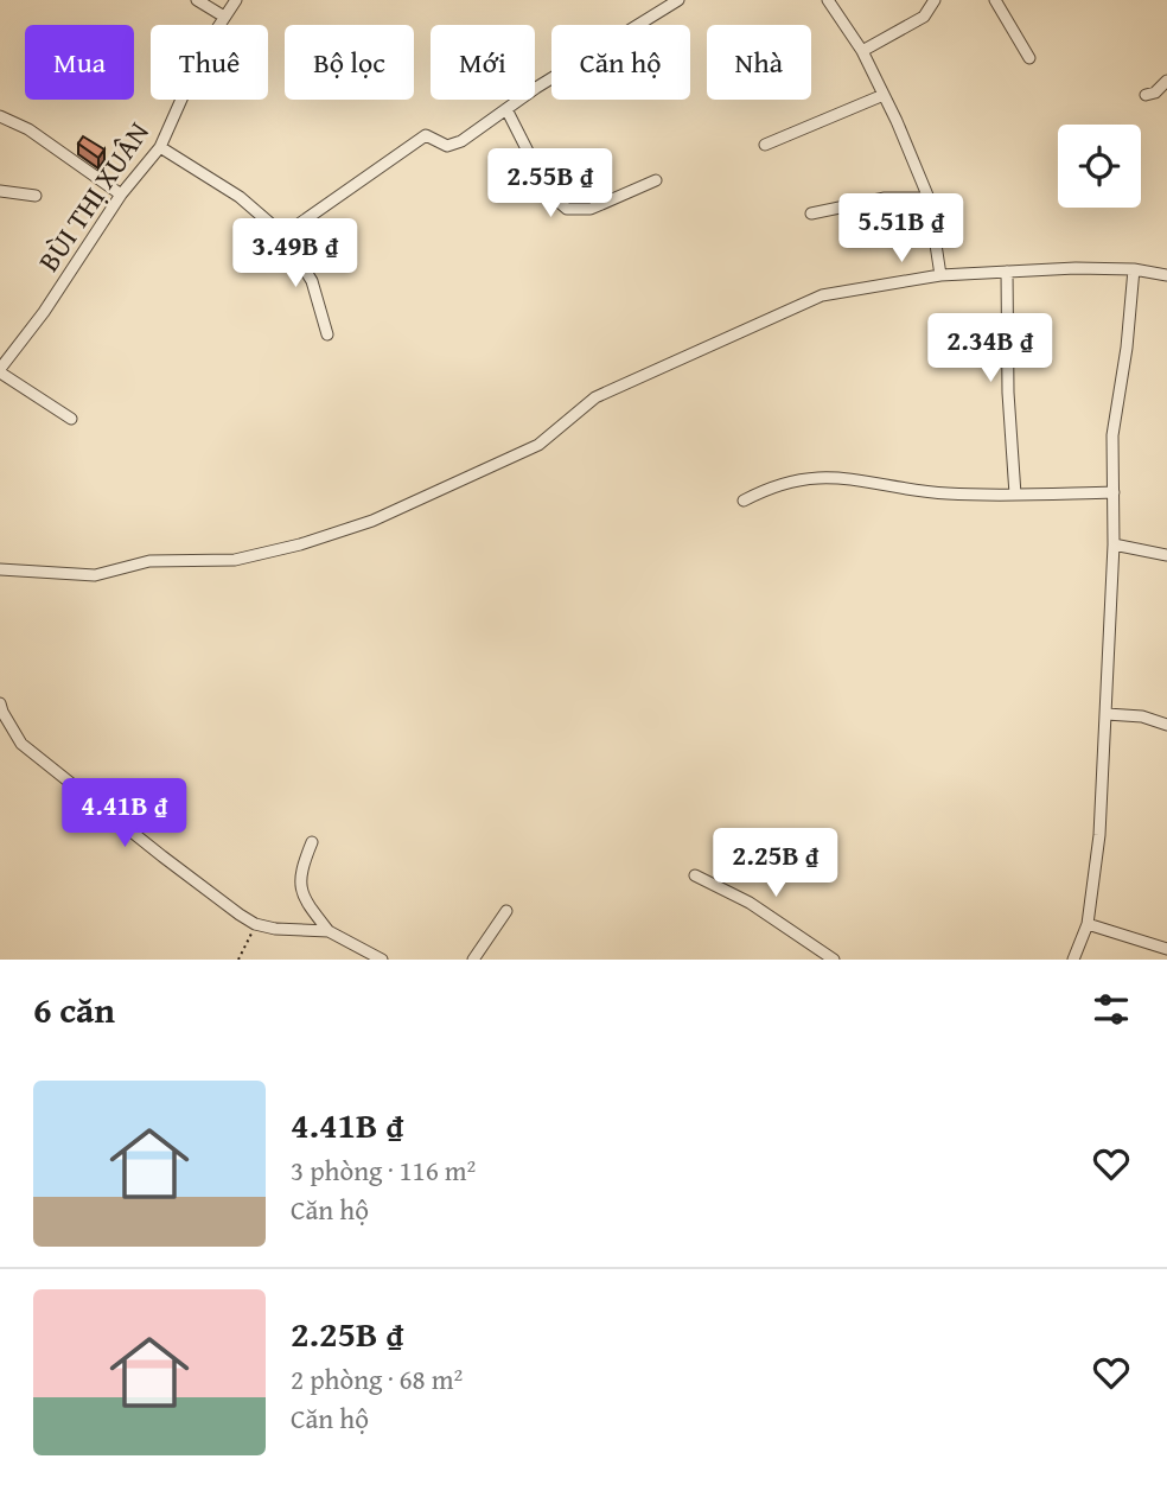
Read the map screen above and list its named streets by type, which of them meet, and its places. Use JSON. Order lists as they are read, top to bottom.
{
  "streets": {
    "street": ["BÙI THỊ XUÂN"]
  },
  "page": {
    "chip": [
      "Mua",
      "Thuê",
      "Bộ lọc",
      "Mới",
      "Căn hộ",
      "Nhà"
    ],
    "price": [
      "2.55B ₫",
      "5.51B ₫",
      "3.49B ₫",
      "2.34B ₫",
      "4.41B ₫",
      "2.25B ₫"
    ],
    "heading": "6 căn",
    "list": [
      {
        "name": "4.41B ₫",
        "note": "3 phòng · 116 m² · Căn hộ"
      },
      {
        "name": "2.25B ₫",
        "note": "2 phòng · 68 m² · Căn hộ"
      }
    ]
  }
}
